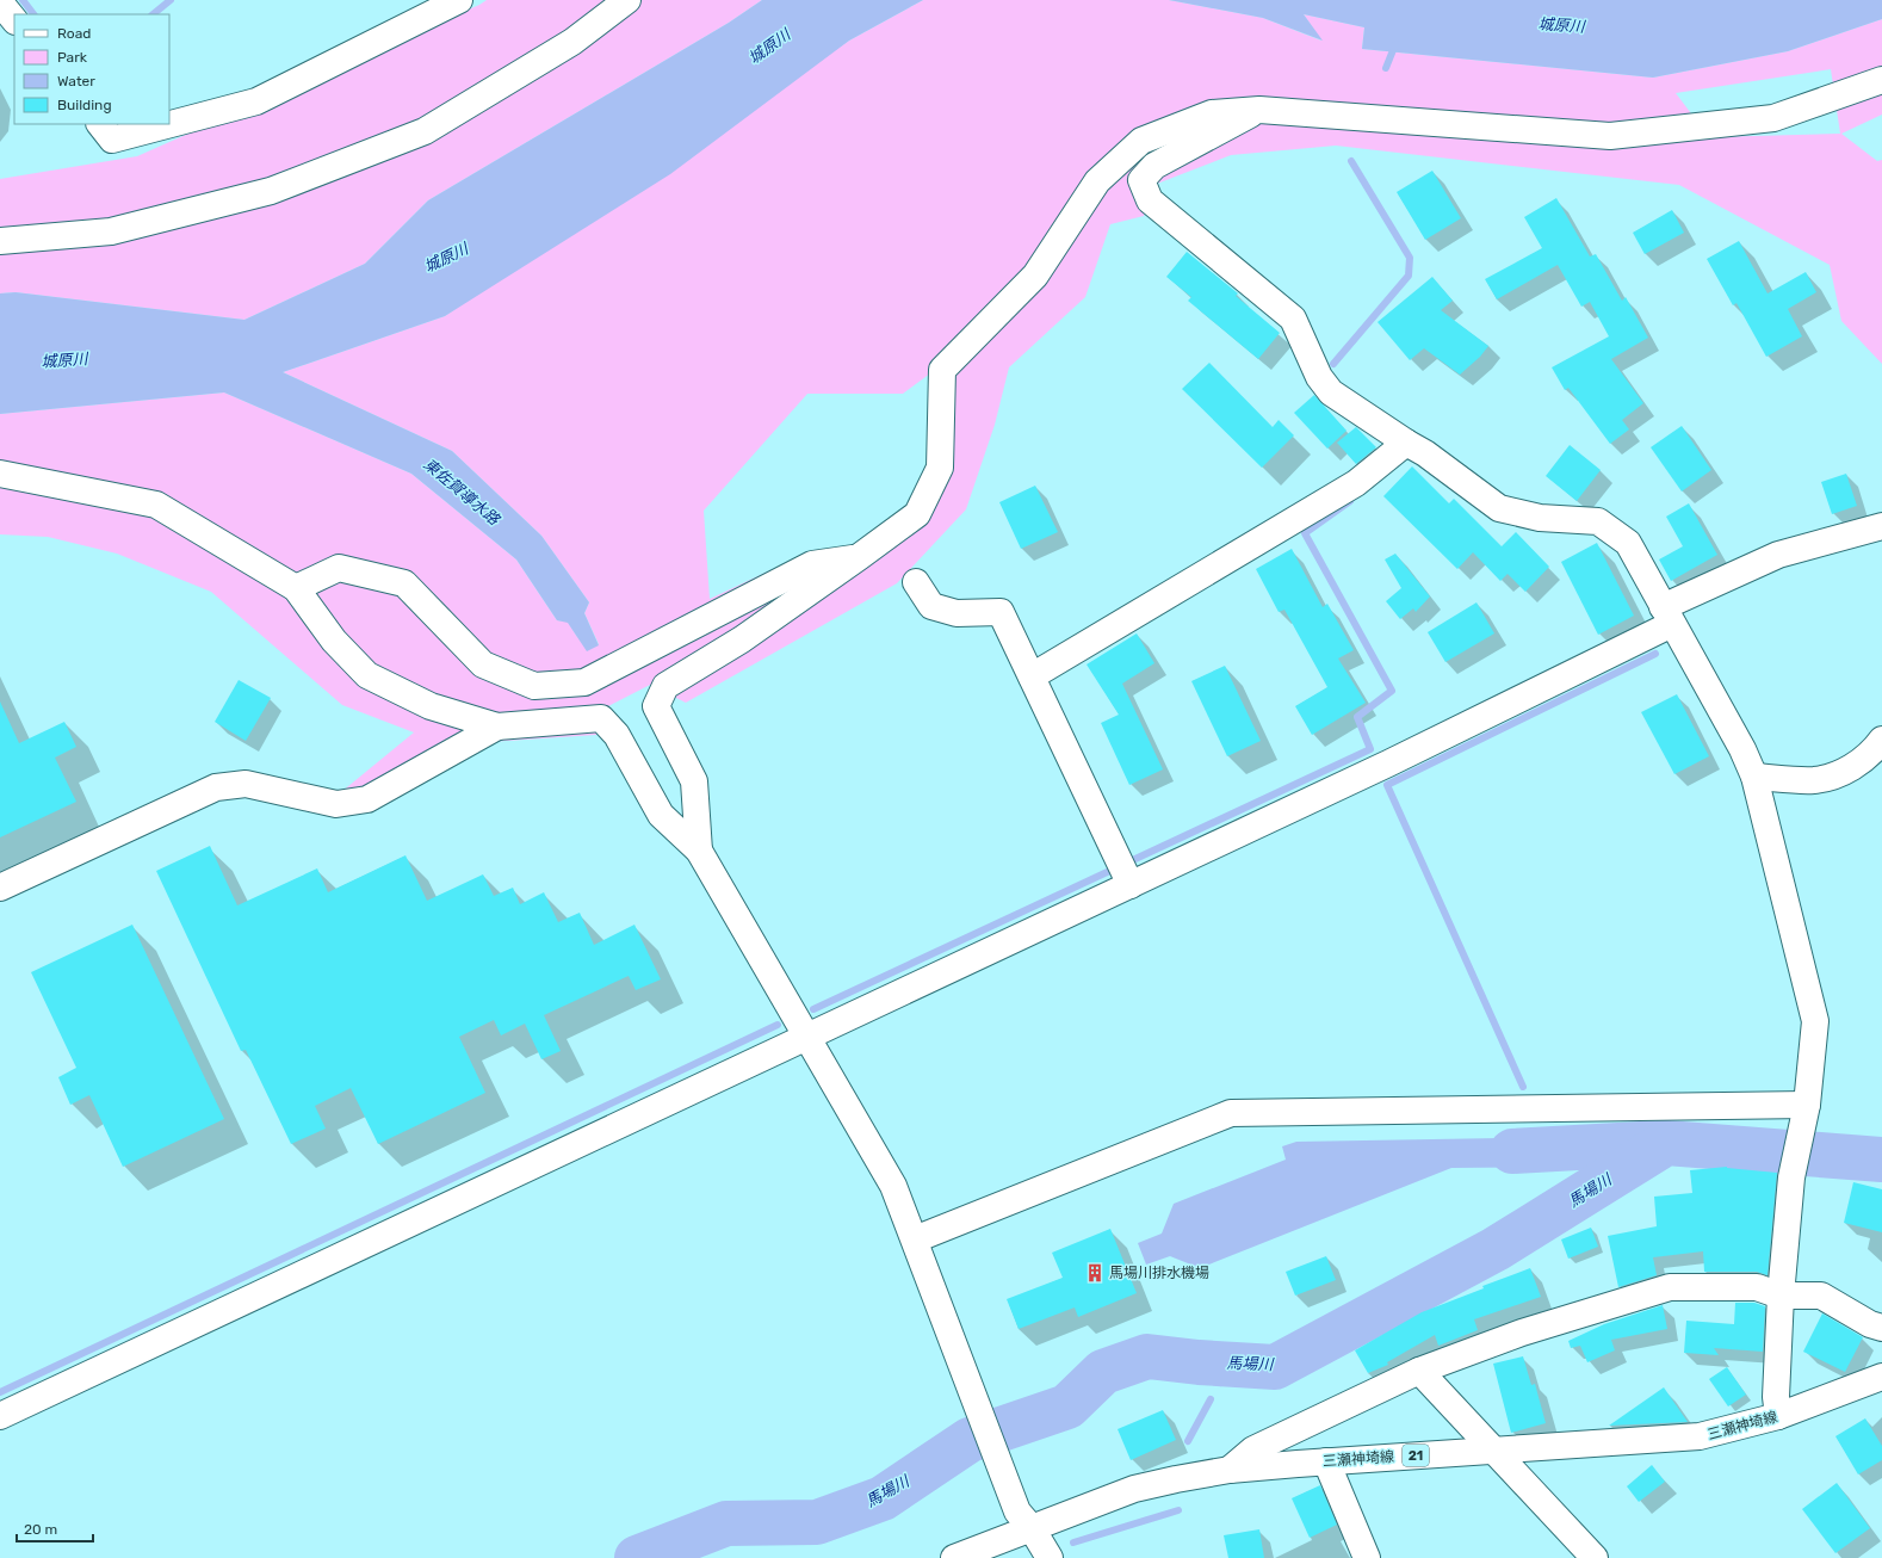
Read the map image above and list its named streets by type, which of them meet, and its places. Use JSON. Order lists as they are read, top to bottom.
{
  "streets": {
    "street": ["三瀬神埼線", "21"]
  },
  "water": ["城原川", "東佐賀導水路", "馬場川"],
  "places": {
    "building": ["馬場川排水機場"]
  },
  "legend": [
    "Road",
    "Park",
    "Water",
    "Building"
  ],
  "scale_bar": "20 m"
}
